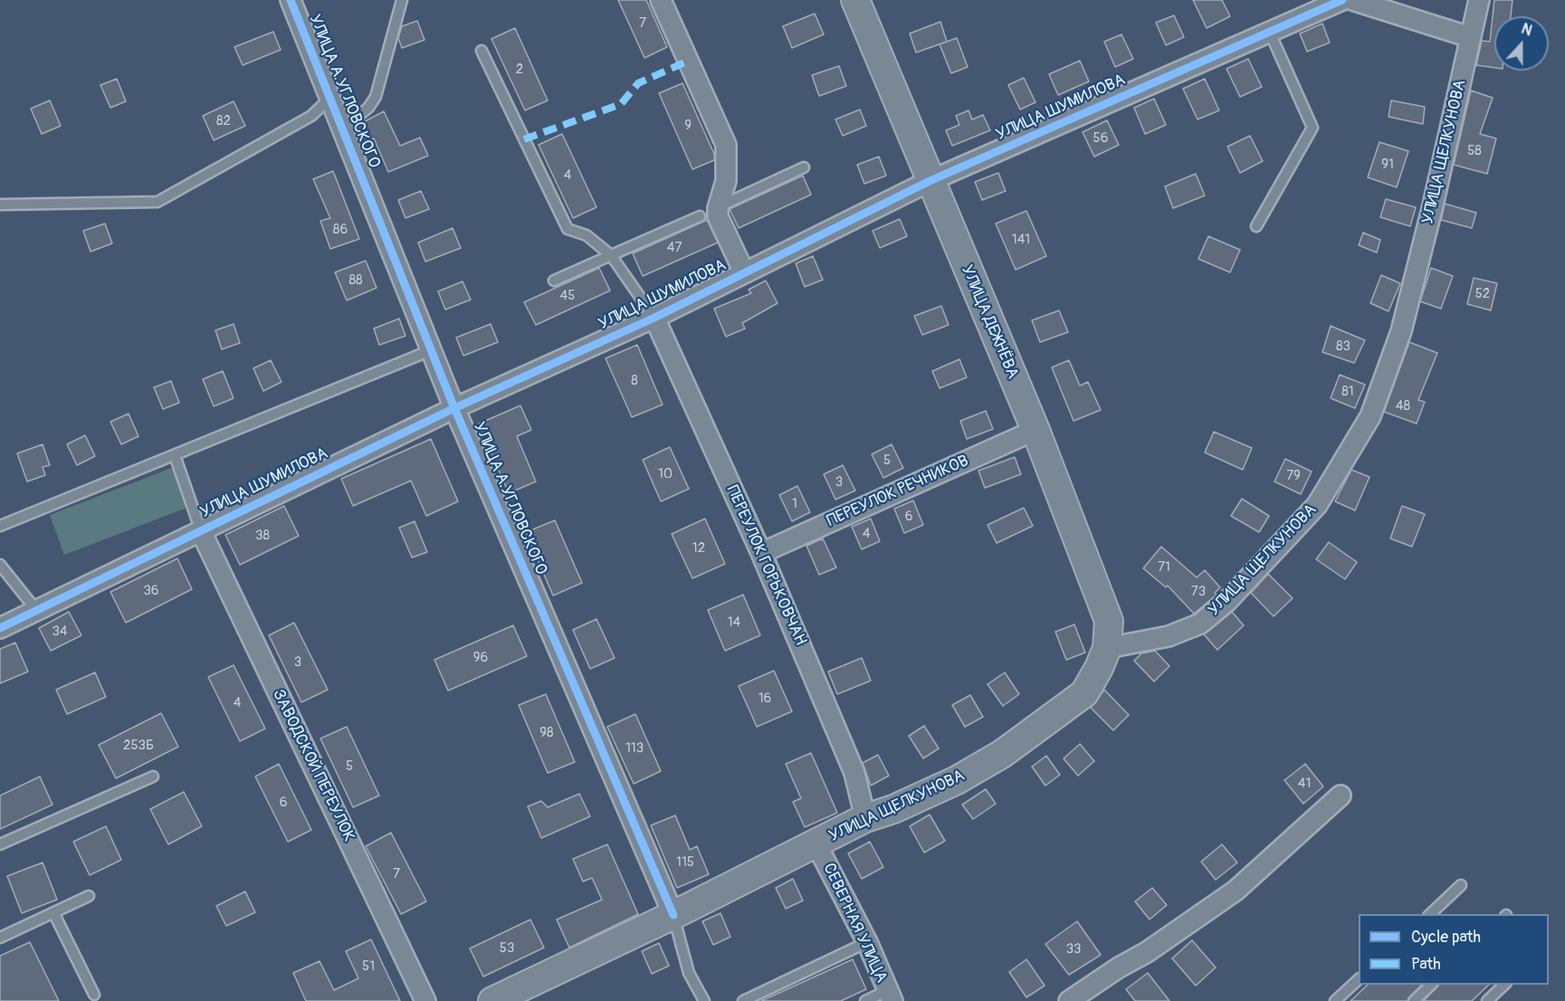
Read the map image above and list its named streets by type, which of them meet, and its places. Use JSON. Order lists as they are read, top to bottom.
{
  "streets": {
    "main road": ["УЛИЦА ЩЕЛКУНОВА", "УЛИЦА ДЕЖНЁВА"],
    "street": [
      "УЛИЦА А.УГЛОВСКОГО",
      "УЛИЦА ШУМИЛОВА",
      "ПЕРЕУЛОК РЕЧНИКОВ",
      "ПЕРЕУЛОК ГОРЬКОВЧАН",
      "ЗАВОДСКОЙ ПЕРЕУЛОК",
      "СЕВЕРНАЯ УЛИЦА"
    ]
  },
  "crossings": [
    ["УЛИЦА А.УГЛОВСКОГО", "УЛИЦА ШУМИЛОВА"],
    ["УЛИЦА А.УГЛОВСКОГО", "УЛИЦА ЩЕЛКУНОВА"],
    ["УЛИЦА ШУМИЛОВА", "УЛИЦА ДЕЖНЁВА"],
    ["УЛИЦА ШУМИЛОВА", "ПЕРЕУЛОК ГОРЬКОВЧАН"],
    ["УЛИЦА ШУМИЛОВА", "ЗАВОДСКОЙ ПЕРЕУЛОК"],
    ["УЛИЦА ЩЕЛКУНОВА", "УЛИЦА ДЕЖНЁВА"],
    ["УЛИЦА ЩЕЛКУНОВА", "ПЕРЕУЛОК ГОРЬКОВЧАН"],
    ["УЛИЦА ЩЕЛКУНОВА", "СЕВЕРНАЯ УЛИЦА"],
    ["УЛИЦА ДЕЖНЁВА", "ПЕРЕУЛОК РЕЧНИКОВ"],
    ["ПЕРЕУЛОК РЕЧНИКОВ", "ПЕРЕУЛОК ГОРЬКОВЧАН"]
  ],
  "house_numbers": [
    "7",
    "2",
    "82",
    "9",
    "56",
    "58",
    "91",
    "4",
    "86",
    "141",
    "47",
    "88",
    "52",
    "45",
    "83",
    "8",
    "81",
    "48",
    "5",
    "10",
    "79",
    "3",
    "1",
    "6",
    "4",
    "38",
    "12",
    "71",
    "36",
    "73",
    "14",
    "34",
    "96",
    "3",
    "16",
    "4",
    "98",
    "253Б",
    "113",
    "5",
    "41",
    "6",
    "115",
    "7",
    "53",
    "33",
    "51"
  ],
  "legend": ["Cycle path", "Path"],
  "north": "top"
}
